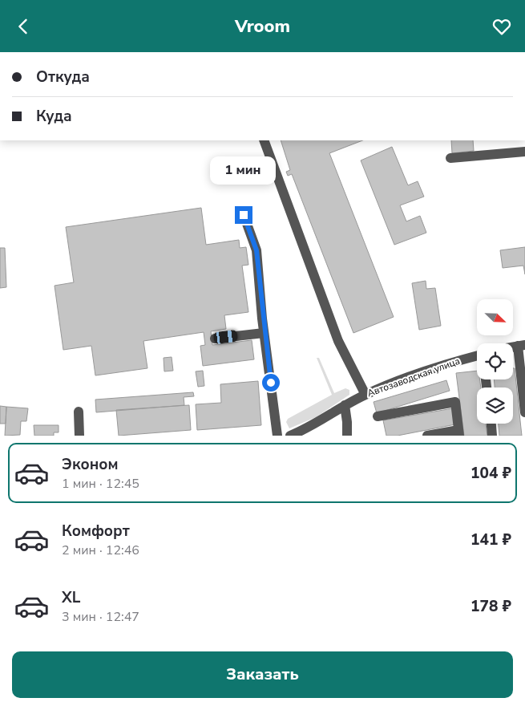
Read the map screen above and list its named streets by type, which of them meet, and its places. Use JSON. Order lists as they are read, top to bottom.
{
  "streets": {
    "street": ["Автозаводская улица"]
  },
  "north": "bottom right",
  "page": {
    "header": "Vroom",
    "banner": ["Откуда", "Куда"],
    "bubble": "1 мин",
    "list": [
      {
        "name": "Эконом",
        "note": "1 мин · 12:45",
        "value": "104 ₽"
      },
      {
        "name": "Комфорт",
        "note": "2 мин · 12:46",
        "value": "141 ₽"
      },
      {
        "name": "XL",
        "note": "3 мин · 12:47",
        "value": "178 ₽"
      }
    ],
    "buttons": "Заказать"
  }
}
